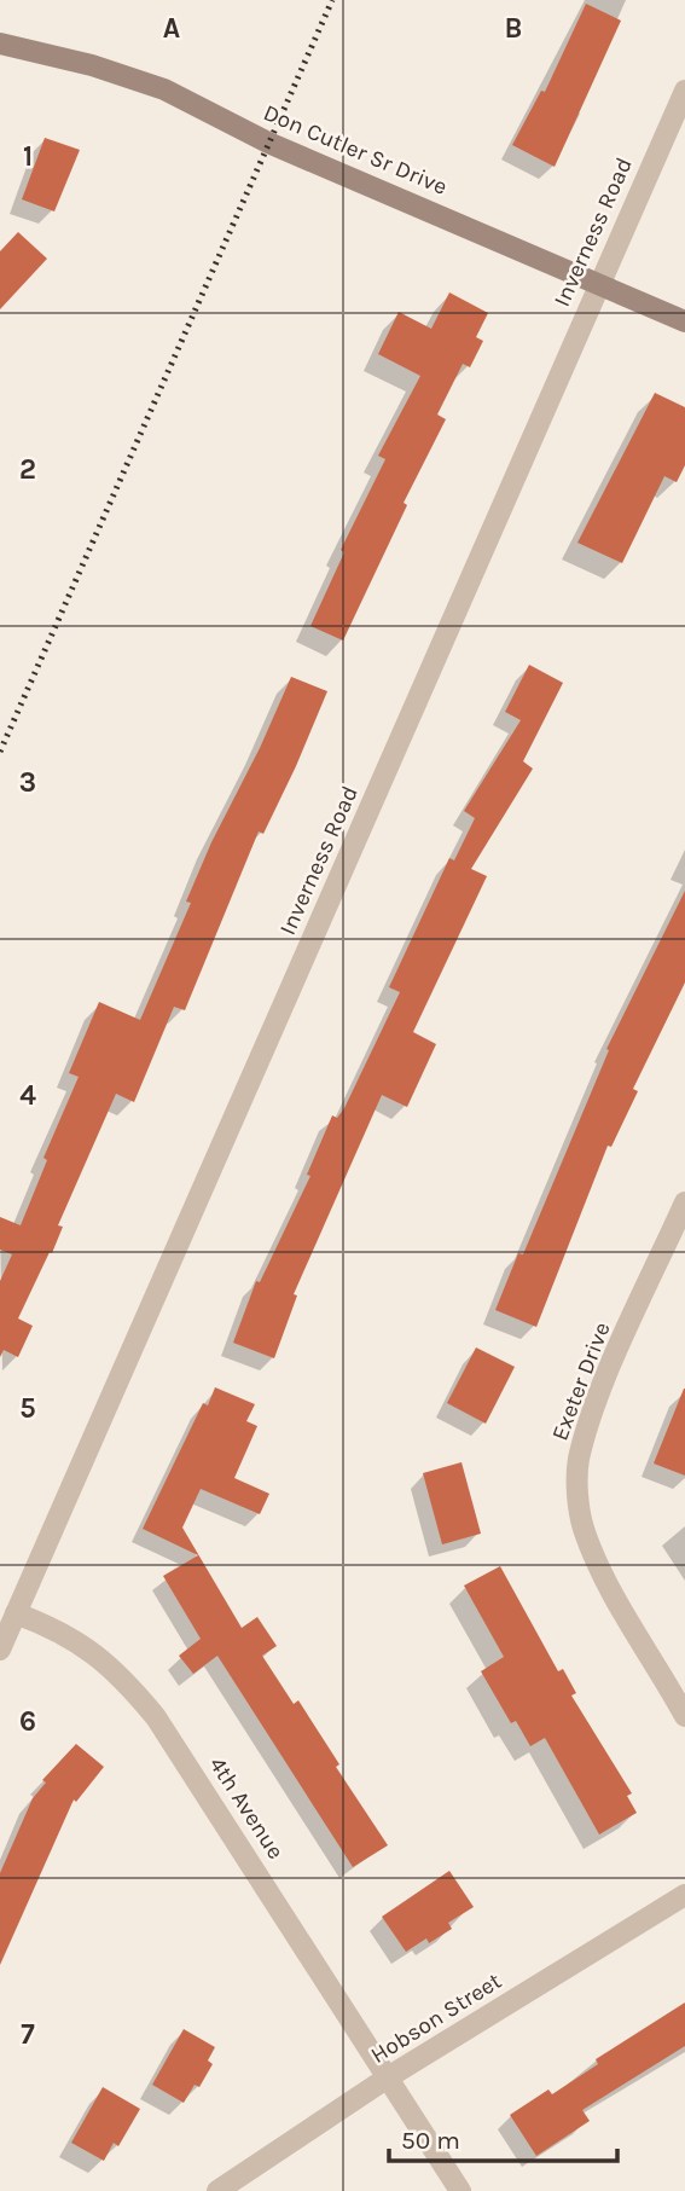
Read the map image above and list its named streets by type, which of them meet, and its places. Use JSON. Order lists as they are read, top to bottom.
{
  "streets": {
    "street": [
      "Don Cutler Sr Drive",
      "Inverness Road",
      "Exeter Drive",
      "4th Avenue",
      "Hobson Street"
    ]
  },
  "crossings": [
    ["Don Cutler Sr Drive", "Inverness Road"],
    ["Inverness Road", "4th Avenue"],
    ["4th Avenue", "Hobson Street"]
  ],
  "scale_bar": "50 m",
  "grid": {
    "columns": ["A", "B"],
    "rows": [
      "1",
      "2",
      "3",
      "4",
      "5",
      "6",
      "7"
    ]
  }
}
